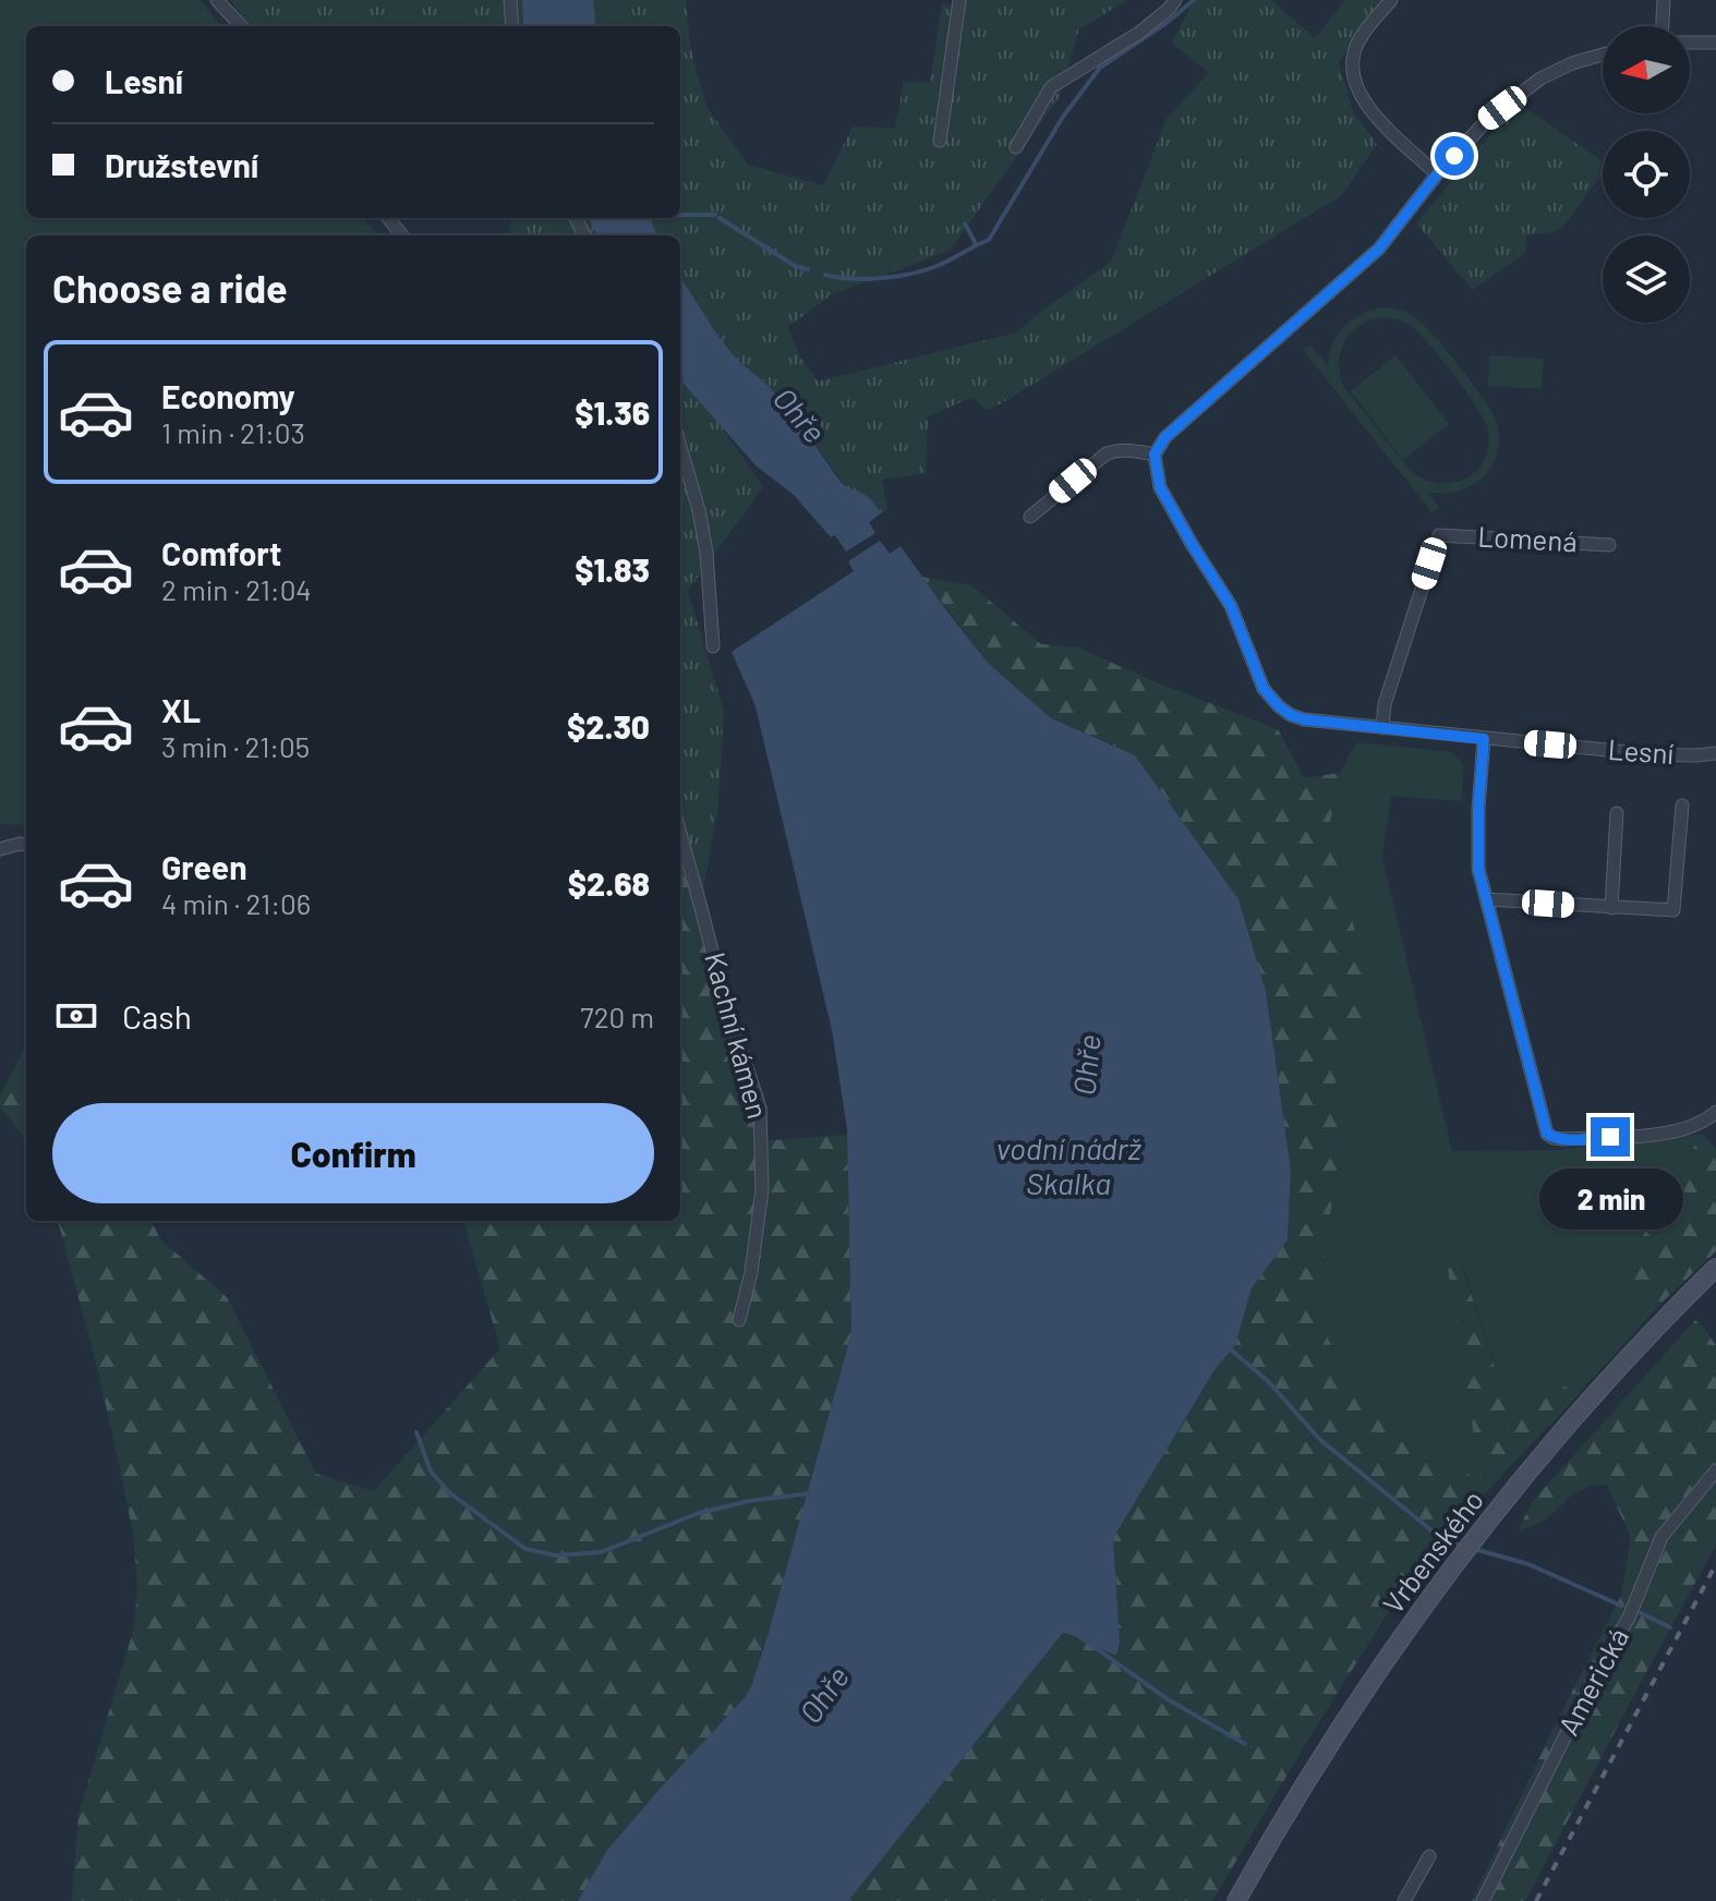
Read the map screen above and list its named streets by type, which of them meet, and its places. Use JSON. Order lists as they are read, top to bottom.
{
  "streets": {
    "main road": ["Vrbenského"],
    "street": [
      "Lomená",
      "Lesní",
      "Kachní kámen",
      "Americká"
    ]
  },
  "crossings": [
    ["Lomená", "Lesní"]
  ],
  "water": ["Ohře", "vodní nádrž Skalka"],
  "north": "left",
  "page": {
    "banner": ["Lesní", "Družstevní"],
    "heading": "Choose a ride",
    "list": [
      {
        "name": "Economy",
        "note": "1 min · 21:03",
        "value": "$1.36"
      },
      {
        "name": "Comfort",
        "note": "2 min · 21:04",
        "value": "$1.83"
      },
      {
        "name": "XL",
        "note": "3 min · 21:05",
        "value": "$2.30"
      },
      {
        "name": "Green",
        "note": "4 min · 21:06",
        "value": "$2.68"
      }
    ],
    "pay": ["Cash", "720 m"],
    "buttons": "Confirm",
    "bubble": "2 min"
  }
}
